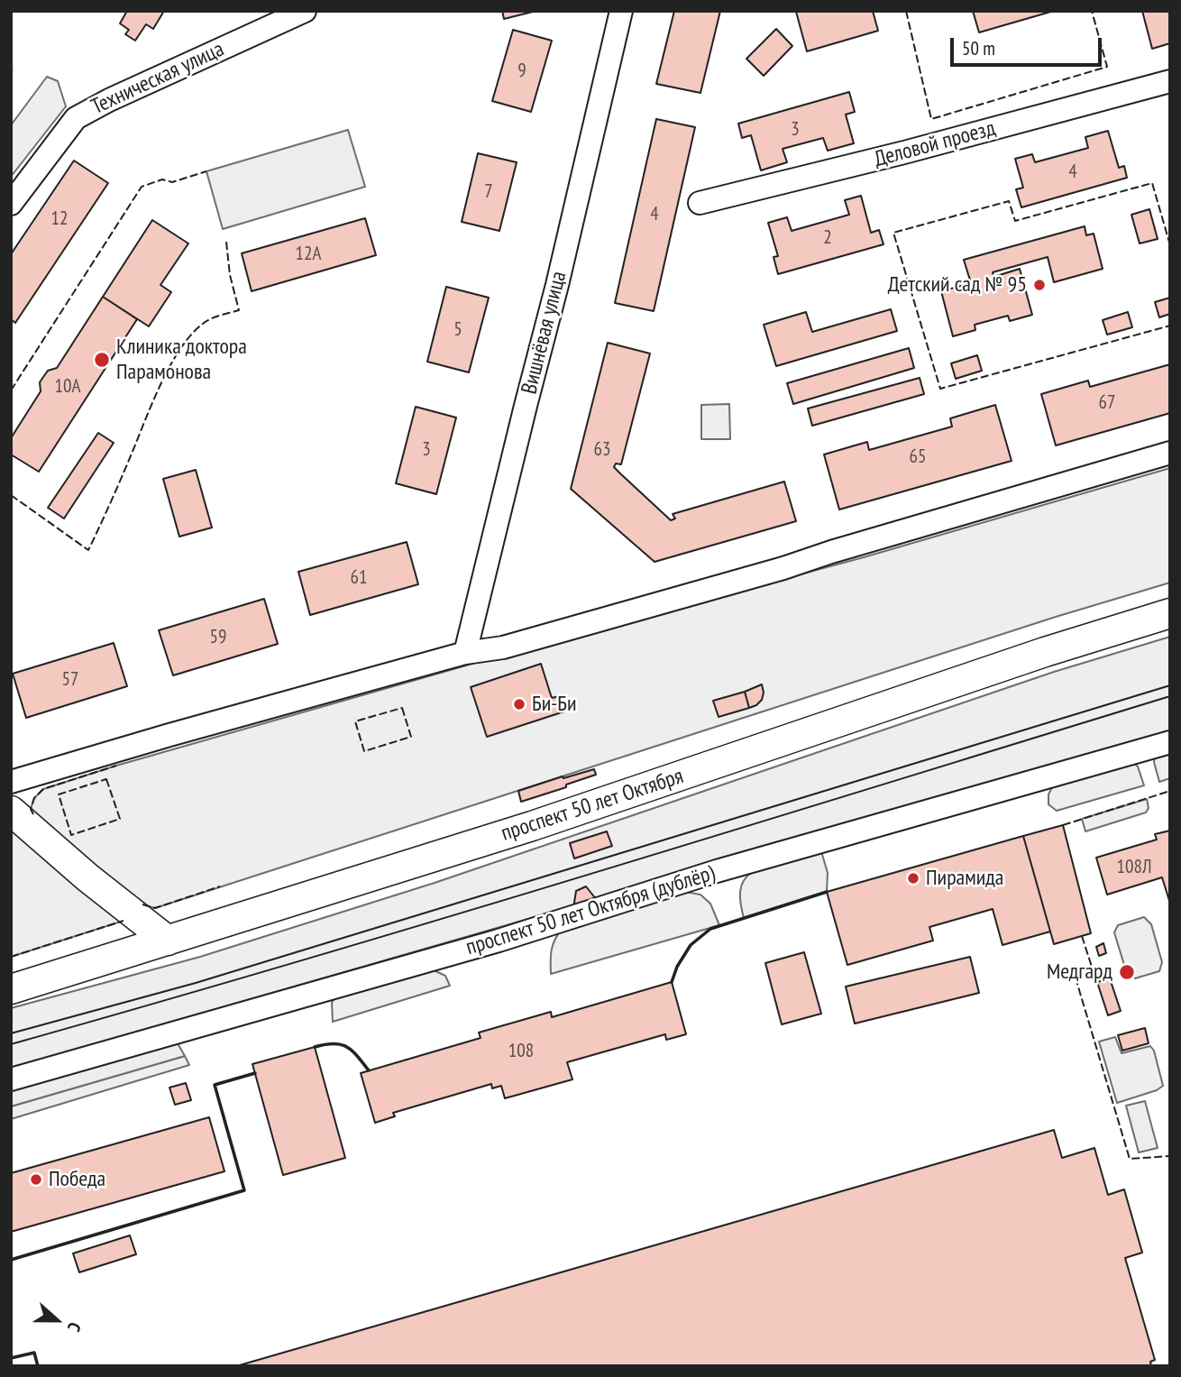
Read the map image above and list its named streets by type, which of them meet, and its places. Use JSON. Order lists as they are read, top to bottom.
{
  "streets": {
    "main road": ["проспект 50 лет Октября"],
    "street": [
      "Техническая улица",
      "Деловой проезд",
      "Вишнёвая улица",
      "проспект 50 лет Октября (дублёр)"
    ]
  },
  "places": [
    "Детский сад № 95",
    "Клиника доктора Парамонова",
    "Би-Би",
    "Пирамида",
    "Медгард",
    "Победа"
  ],
  "house_numbers": [
    "9",
    "3",
    "4",
    "7",
    "4",
    "12",
    "2",
    "12А",
    "5",
    "10А",
    "67",
    "3",
    "63",
    "65",
    "61",
    "59",
    "57",
    "108Л",
    "108"
  ],
  "scale_bar": "50 m",
  "north": "right"
}
